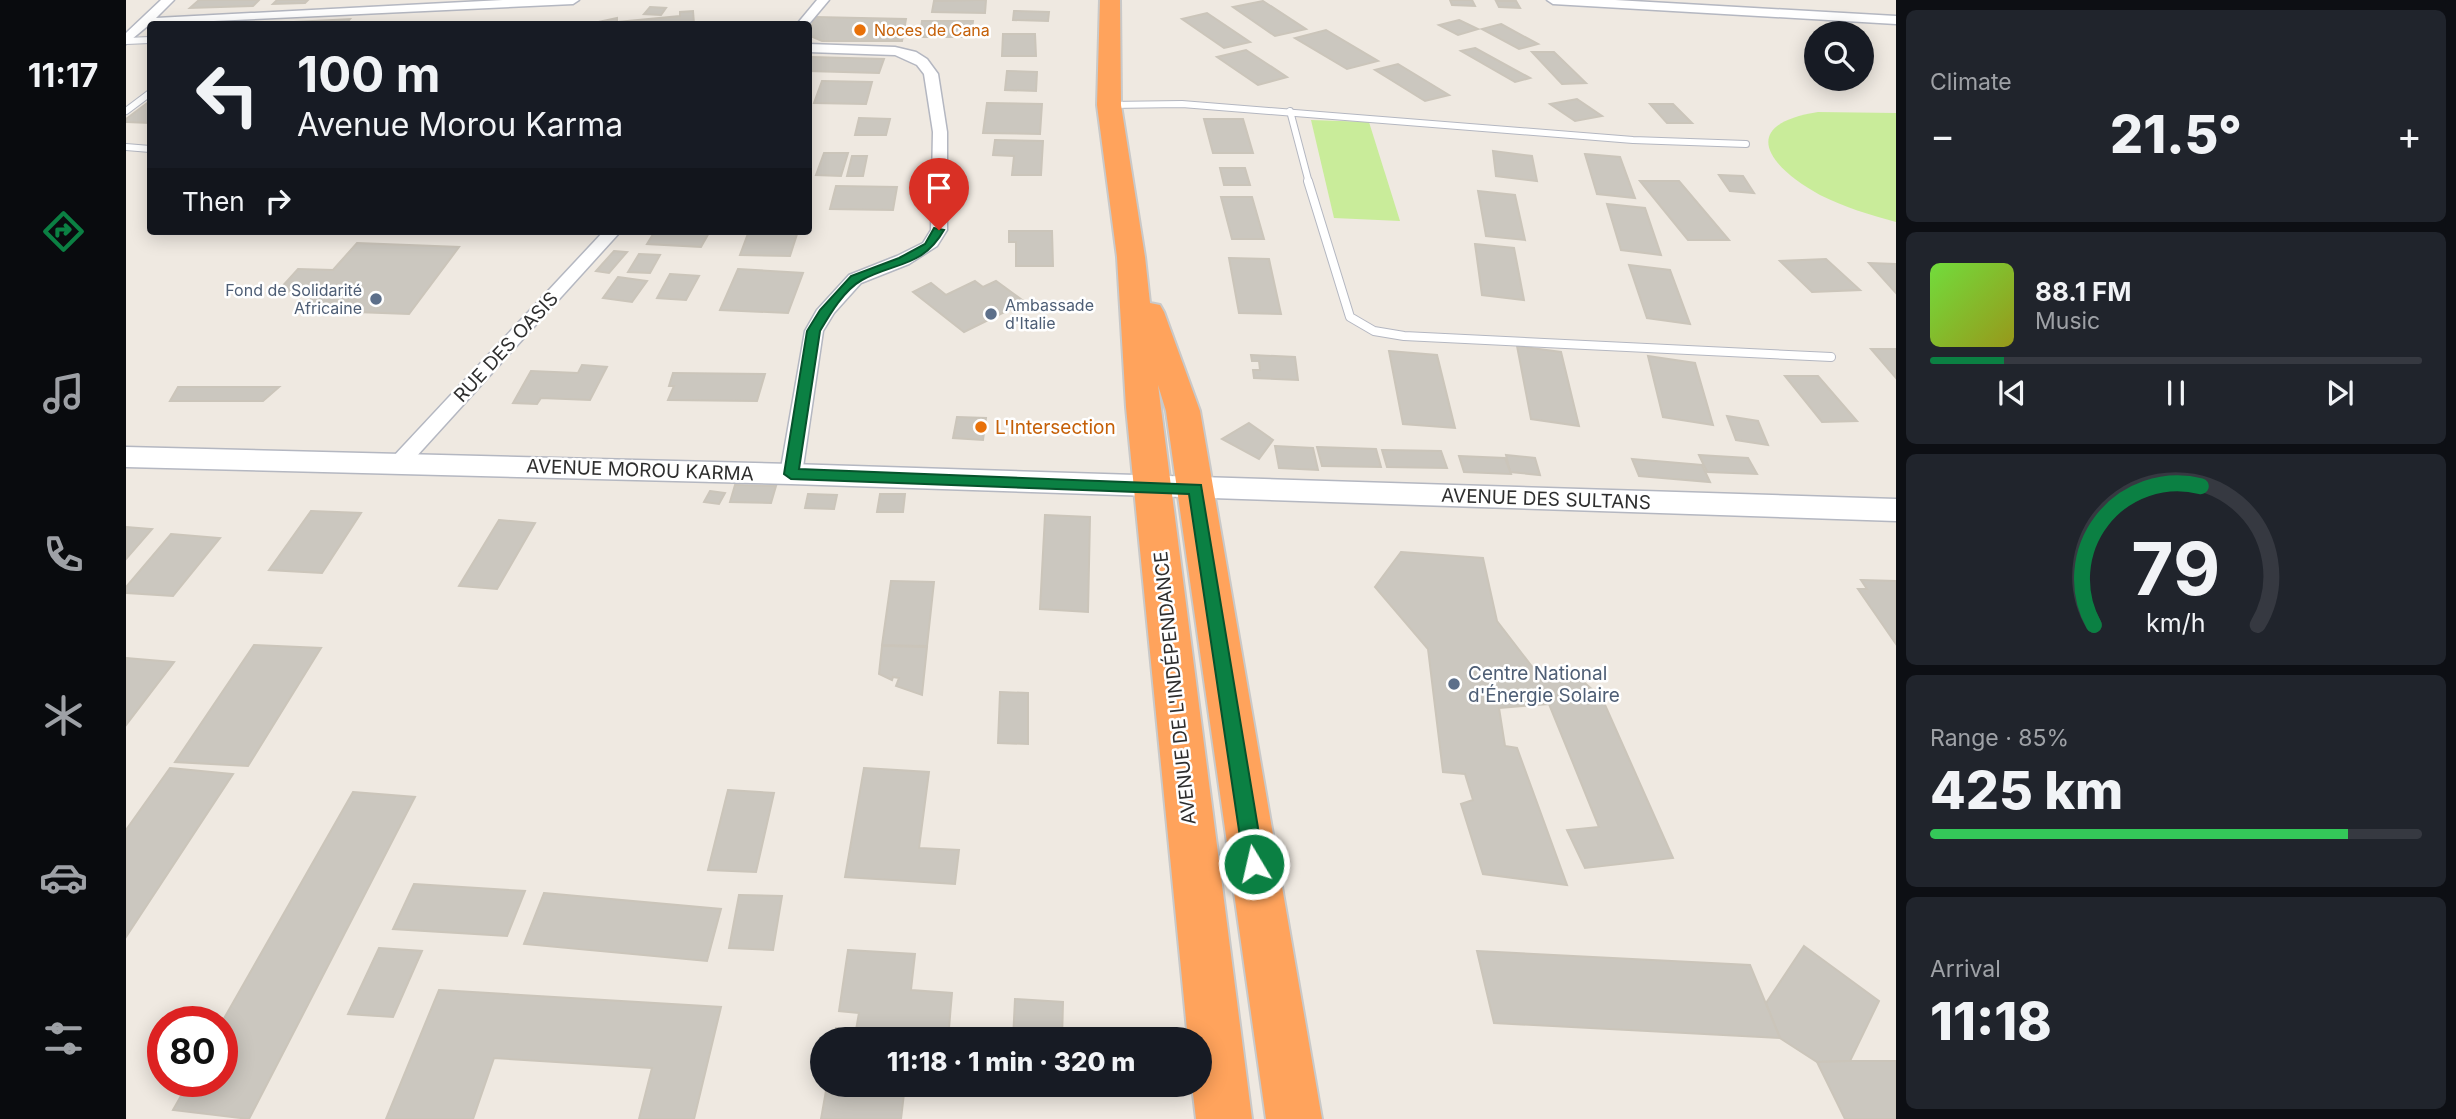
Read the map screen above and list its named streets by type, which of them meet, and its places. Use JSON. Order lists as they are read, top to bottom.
{
  "streets": {
    "highway": ["AVENUE DE L'INDÉPENDANCE"],
    "street": ["RUE DES OASIS", "AVENUE MOROU KARMA", "AVENUE DES SULTANS"]
  },
  "crossings": [
    ["RUE DES OASIS", "AVENUE MOROU KARMA"],
    ["AVENUE MOROU KARMA", "AVENUE DES SULTANS"],
    ["AVENUE MOROU KARMA", "AVENUE DE L'INDÉPENDANCE"],
    ["AVENUE DES SULTANS", "AVENUE DE L'INDÉPENDANCE"]
  ],
  "places": [
    "Noces de Cana",
    "Fond de Solidarité Africaine",
    "Ambassade d'Italie",
    "L'Intersection",
    "Centre National d'Énergie Solaire"
  ],
  "page": {
    "tabs": "11:17",
    "tile": [
      "Climate",
      ["Range · 85%", "425 km"],
      ["Arrival", "11:18"]
    ],
    "turn": ["100 m", "Avenue Morou Karma"],
    "heat": ["−", "21.5°", "+"],
    "then": "Then",
    "song": ["88.1 FM", "Music"],
    "limit": "80",
    "trip": "11:18 · 1 min · 320 m",
    "gauge": ["79", "km/h"]
  }
}
